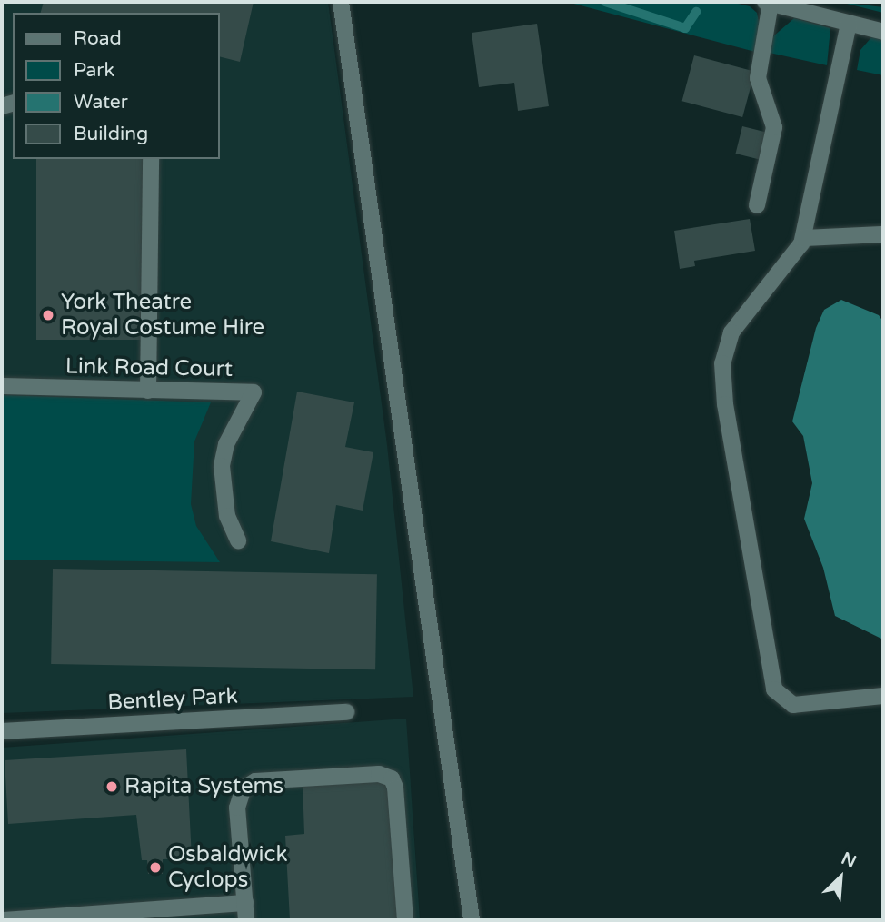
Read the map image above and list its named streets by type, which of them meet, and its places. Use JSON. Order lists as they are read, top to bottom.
{
  "streets": {
    "street": ["Link Road Court", "Bentley Park"]
  },
  "places": ["York Theatre Royal Costume Hire", "Rapita Systems", "Osbaldwick Cyclops"],
  "legend": [
    "Road",
    "Park",
    "Water",
    "Building"
  ],
  "north": "top right"
}
